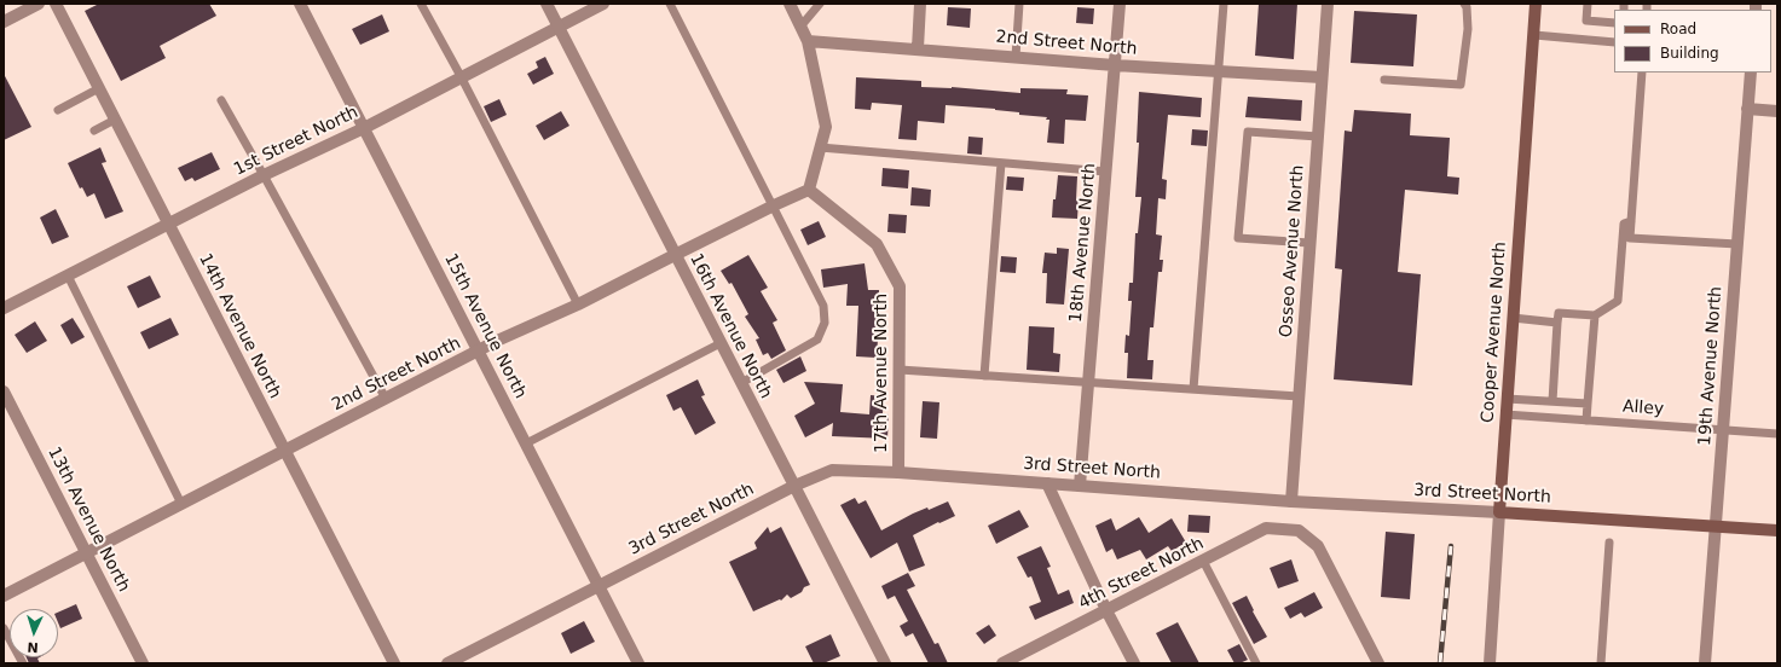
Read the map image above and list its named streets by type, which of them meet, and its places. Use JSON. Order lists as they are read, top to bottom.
{
  "streets": {
    "main road": ["Cooper Avenue North", "3rd Street North"],
    "street": [
      "2nd Street North",
      "1st Street North",
      "18th Avenue North",
      "Osseo Avenue North",
      "14th Avenue North",
      "15th Avenue North",
      "16th Avenue North",
      "19th Avenue North",
      "17th Avenue North",
      "13th Avenue North",
      "4th Street North"
    ],
    "lane": ["Alley"]
  },
  "crossings": [
    ["2nd Street North", "18th Avenue North"],
    ["2nd Street North", "Osseo Avenue North"],
    ["2nd Street North", "14th Avenue North"],
    ["2nd Street North", "15th Avenue North"],
    ["2nd Street North", "16th Avenue North"],
    ["2nd Street North", "17th Avenue North"],
    ["2nd Street North", "13th Avenue North"],
    ["1st Street North", "14th Avenue North"],
    ["1st Street North", "15th Avenue North"],
    ["1st Street North", "16th Avenue North"],
    ["18th Avenue North", "3rd Street North"],
    ["Osseo Avenue North", "3rd Street North"],
    ["15th Avenue North", "3rd Street North"],
    ["16th Avenue North", "3rd Street North"],
    ["Cooper Avenue North", "Alley"],
    ["Cooper Avenue North", "3rd Street North"],
    ["19th Avenue North", "Alley"],
    ["19th Avenue North", "3rd Street North"],
    ["17th Avenue North", "3rd Street North"]
  ],
  "legend": ["Road", "Building"],
  "north": "bottom"
}
